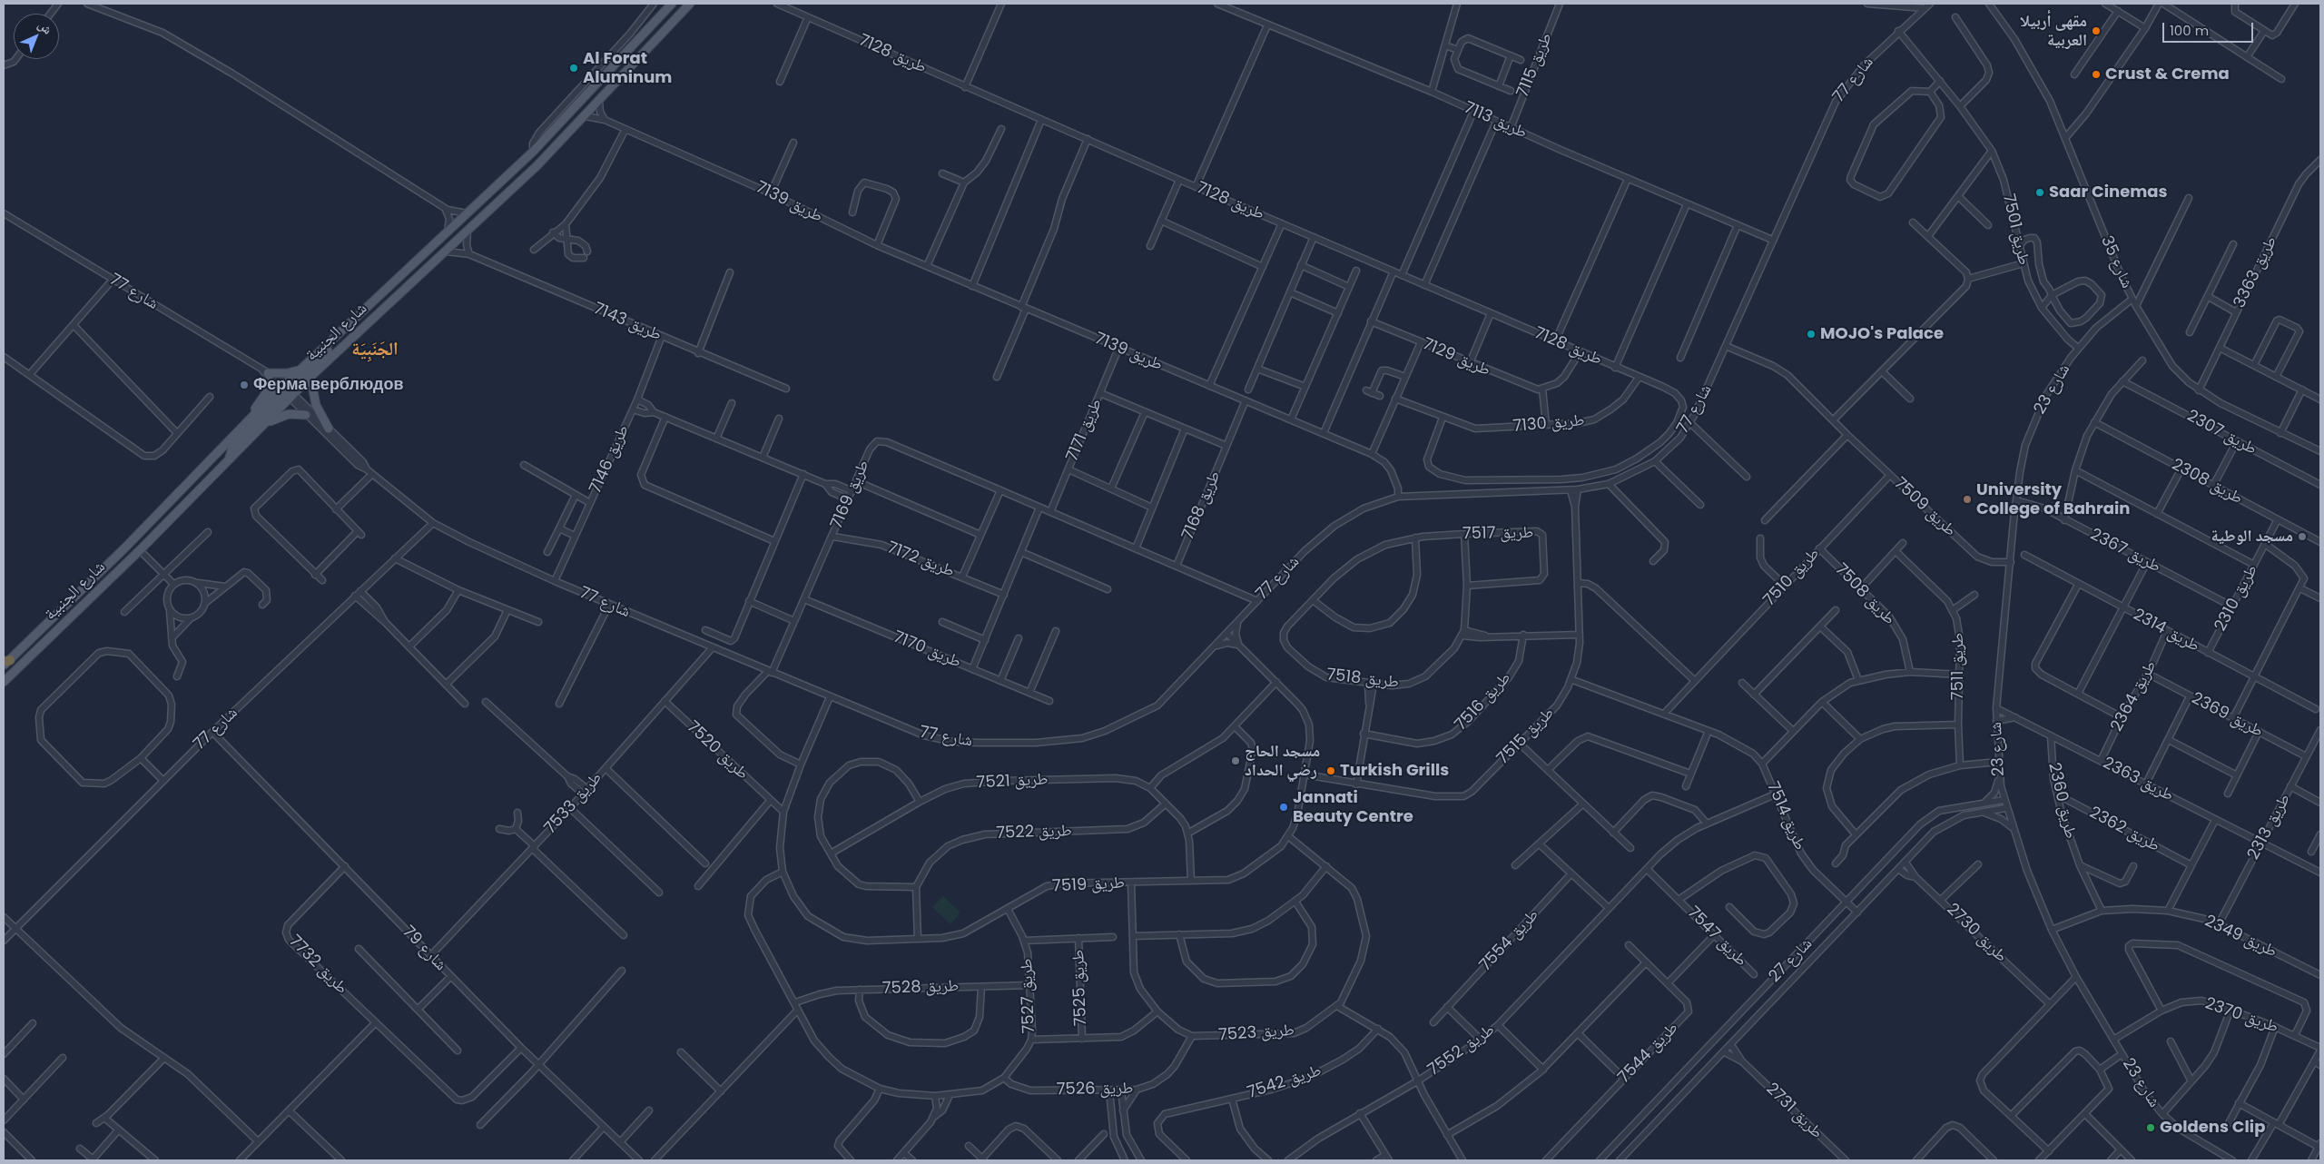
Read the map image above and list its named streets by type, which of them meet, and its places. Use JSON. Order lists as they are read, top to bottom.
{
  "streets": {
    "main road": ["شارع الجنبية"],
    "street": [
      "طريق 7128",
      "طريق 7115",
      "شارع 77",
      "طريق 7113",
      "طريق 7139",
      "طريق 7501",
      "شارع 35",
      "طريق 3363",
      "طريق 7143",
      "طريق 7129",
      "شارع 23",
      "طريق 7130",
      "طريق 7171",
      "طريق 2307",
      "طريق 7146",
      "طريق 2308",
      "طريق 7169",
      "طريق 7168",
      "طريق 7509",
      "طريق 7517",
      "طريق 2367",
      "طريق 7172",
      "طريق 7510",
      "طريق 7508",
      "طريق 2310",
      "طريق 2314",
      "طريق 7170",
      "طريق 7511",
      "طريق 7518",
      "طريق 2364",
      "طريق 7516",
      "طريق 2369",
      "طريق 7515",
      "طريق 7520",
      "طريق 2363",
      "طريق 7521",
      "طريق 2360",
      "طريق 7533",
      "طريق 7514",
      "طريق 2313",
      "طريق 2362",
      "طريق 7522",
      "طريق 7519",
      "طريق 2730",
      "طريق 7547",
      "طريق 2349",
      "طريق 7554",
      "شارع 79",
      "شارع 27",
      "طريق 7732",
      "طريق 7528",
      "طريق 7525",
      "طريق 7527",
      "طريق 2370",
      "طريق 7523",
      "طريق 7552",
      "طريق 7544",
      "طريق 7542",
      "طريق 7526",
      "طريق 2731"
    ]
  },
  "crossings": [
    ["طريق 7128", "شارع 77"],
    ["طريق 7128", "طريق 7130"],
    ["طريق 7115", "طريق 7113"],
    ["شارع 77", "طريق 7113"],
    ["شارع 77", "طريق 7139"],
    ["شارع 77", "طريق 7501"],
    ["شارع 77", "شارع الجنبية"],
    ["شارع 77", "طريق 7130"],
    ["شارع 77", "طريق 7146"],
    ["شارع 77", "طريق 7169"],
    ["شارع 77", "طريق 7509"],
    ["شارع 77", "طريق 7515"],
    ["شارع 77", "طريق 7533"],
    ["شارع 77", "طريق 7519"],
    ["شارع 77", "شارع 79"],
    ["طريق 7139", "شارع الجنبية"],
    ["طريق 7139", "طريق 7171"],
    ["طريق 7139", "طريق 7168"],
    ["طريق 7501", "شارع 23"],
    ["شارع 35", "طريق 3363"],
    ["شارع 35", "شارع 23"],
    ["طريق 7143", "شارع الجنبية"],
    ["طريق 7143", "طريق 7146"],
    ["شارع 23", "طريق 7509"],
    ["شارع 23", "طريق 2367"],
    ["شارع 23", "طريق 2363"],
    ["شارع 23", "طريق 2349"],
    ["شارع 23", "شارع 27"],
    ["شارع 23", "طريق 2370"],
    ["طريق 7171", "طريق 7169"],
    ["طريق 2308", "طريق 2310"],
    ["طريق 7169", "طريق 7168"],
    ["طريق 7169", "طريق 7172"],
    ["طريق 7169", "طريق 7170"],
    ["طريق 7169", "طريق 7519"],
    ["طريق 7509", "طريق 7510"],
    ["طريق 7517", "طريق 7518"],
    ["طريق 2367", "طريق 2310"],
    ["طريق 7510", "طريق 7508"],
    ["طريق 7510", "طريق 7514"],
    ["طريق 2310", "طريق 2314"],
    ["طريق 2314", "طريق 2364"],
    ["طريق 2364", "طريق 2369"],
    ["طريق 2364", "طريق 2363"],
    ["طريق 2369", "طريق 2313"],
    ["طريق 7515", "طريق 7514"],
    ["طريق 7515", "طريق 7519"],
    ["طريق 7520", "طريق 7533"],
    ["طريق 7520", "طريق 7519"],
    ["طريق 2363", "طريق 2360"],
    ["طريق 2363", "طريق 2313"],
    ["طريق 7521", "طريق 7522"],
    ["طريق 7521", "طريق 7519"],
    ["طريق 2360", "طريق 2362"],
    ["طريق 2360", "طريق 2349"],
    ["طريق 7533", "شارع 79"],
    ["طريق 7514", "شارع 27"],
    ["طريق 7514", "طريق 7552"],
    ["طريق 2313", "طريق 2349"],
    ["طريق 7519", "طريق 7527"],
    ["طريق 7519", "طريق 7523"],
    ["طريق 2730", "شارع 27"],
    ["طريق 7547", "طريق 7552"],
    ["شارع 79", "طريق 7732"],
    ["شارع 27", "طريق 2731"],
    ["طريق 7528", "طريق 7527"],
    ["طريق 7525", "طريق 7527"],
    ["طريق 7527", "طريق 7526"],
    ["طريق 7523", "طريق 7526"]
  ],
  "districts": ["الجَنَبِيَة"],
  "places": [
    "مقهى أربيلا العربية",
    "Al Forat Aluminum",
    "Crust & Crema",
    "Saar Cinemas",
    "MOJO's Palace",
    "Ферма верблюдов",
    "University College of Bahrain",
    "مسجد الوطية",
    "مسجد الحاج رضي الحداد",
    "Turkish Grills",
    "Jannati Beauty Centre",
    "Goldens Clip"
  ],
  "scale_bar": "100 m",
  "north": "top right"
}
